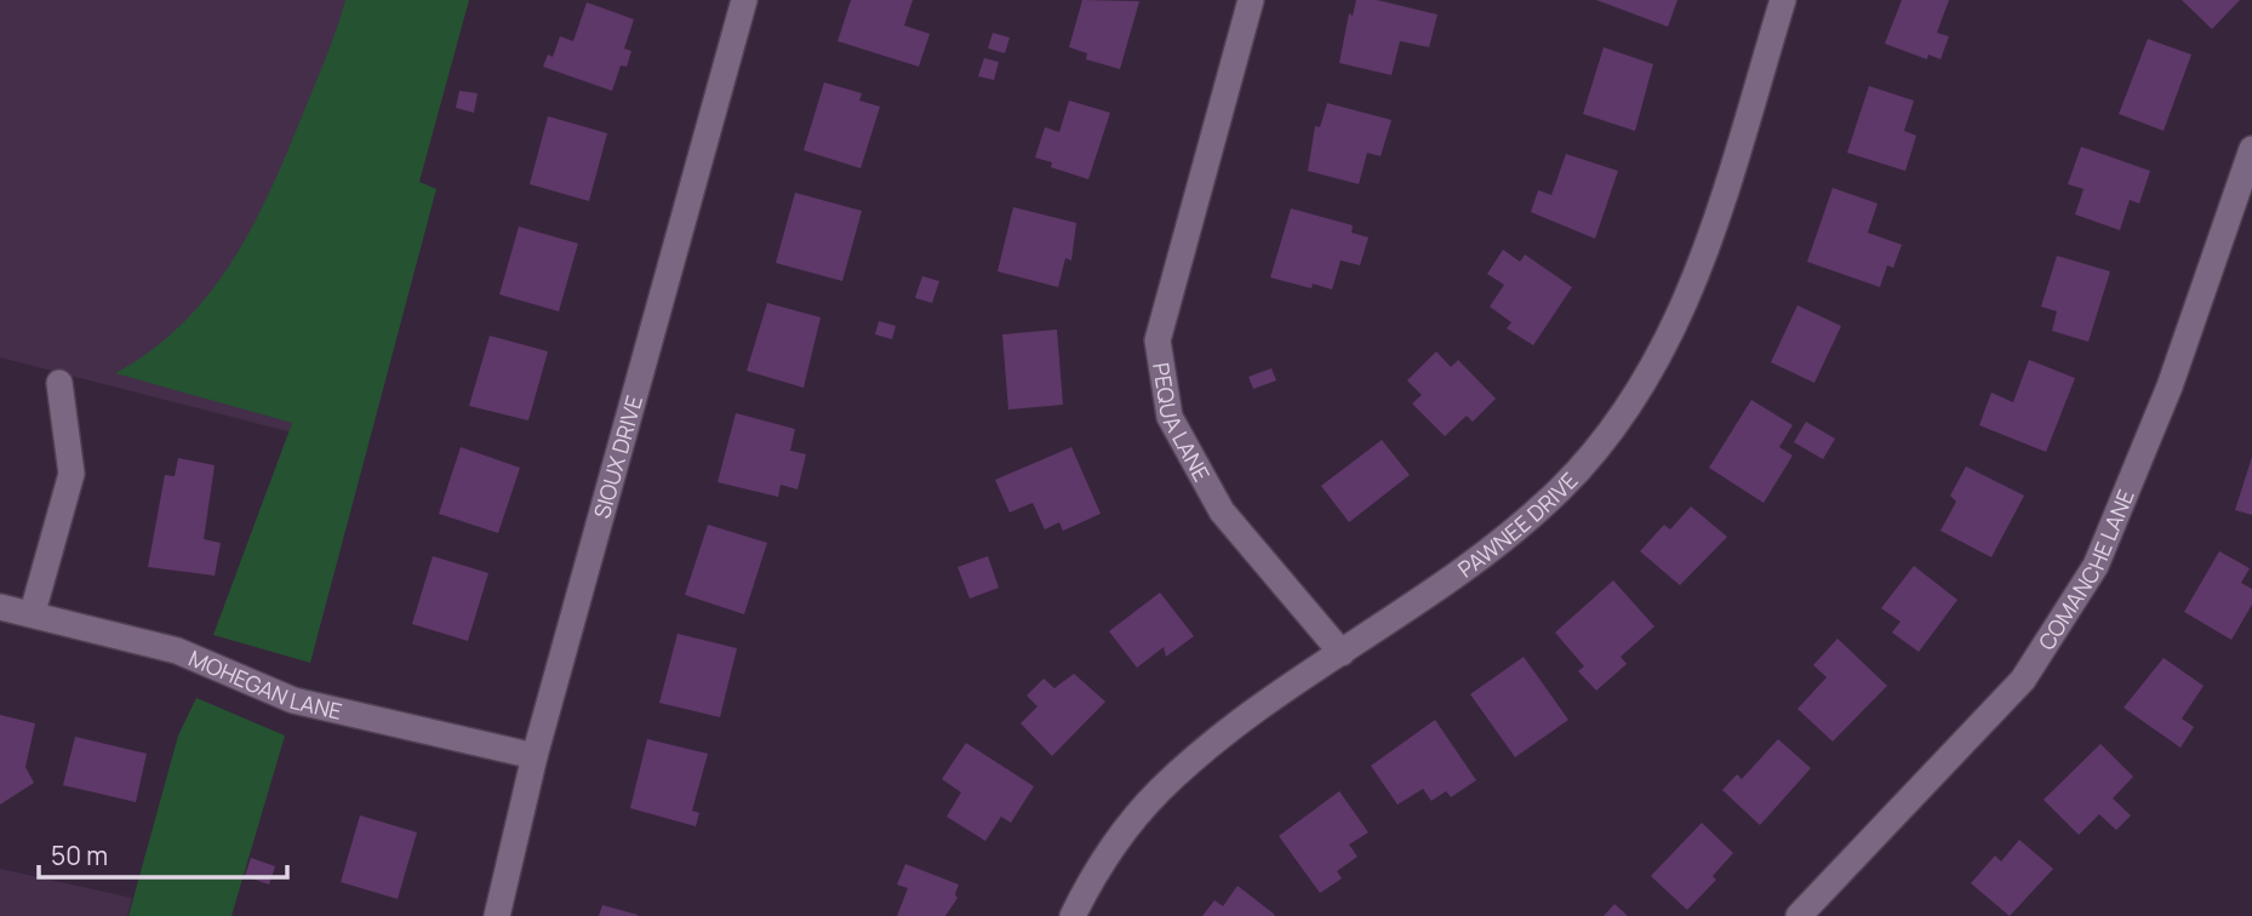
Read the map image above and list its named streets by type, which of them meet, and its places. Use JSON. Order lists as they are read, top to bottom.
{
  "streets": {
    "street": [
      "PEQUA LANE",
      "SIOUX DRIVE",
      "PAWNEE DRIVE",
      "COMANCHE LANE",
      "MOHEGAN LANE"
    ]
  },
  "crossings": [
    ["PEQUA LANE", "PAWNEE DRIVE"],
    ["SIOUX DRIVE", "MOHEGAN LANE"]
  ],
  "scale_bar": "50 m"
}
